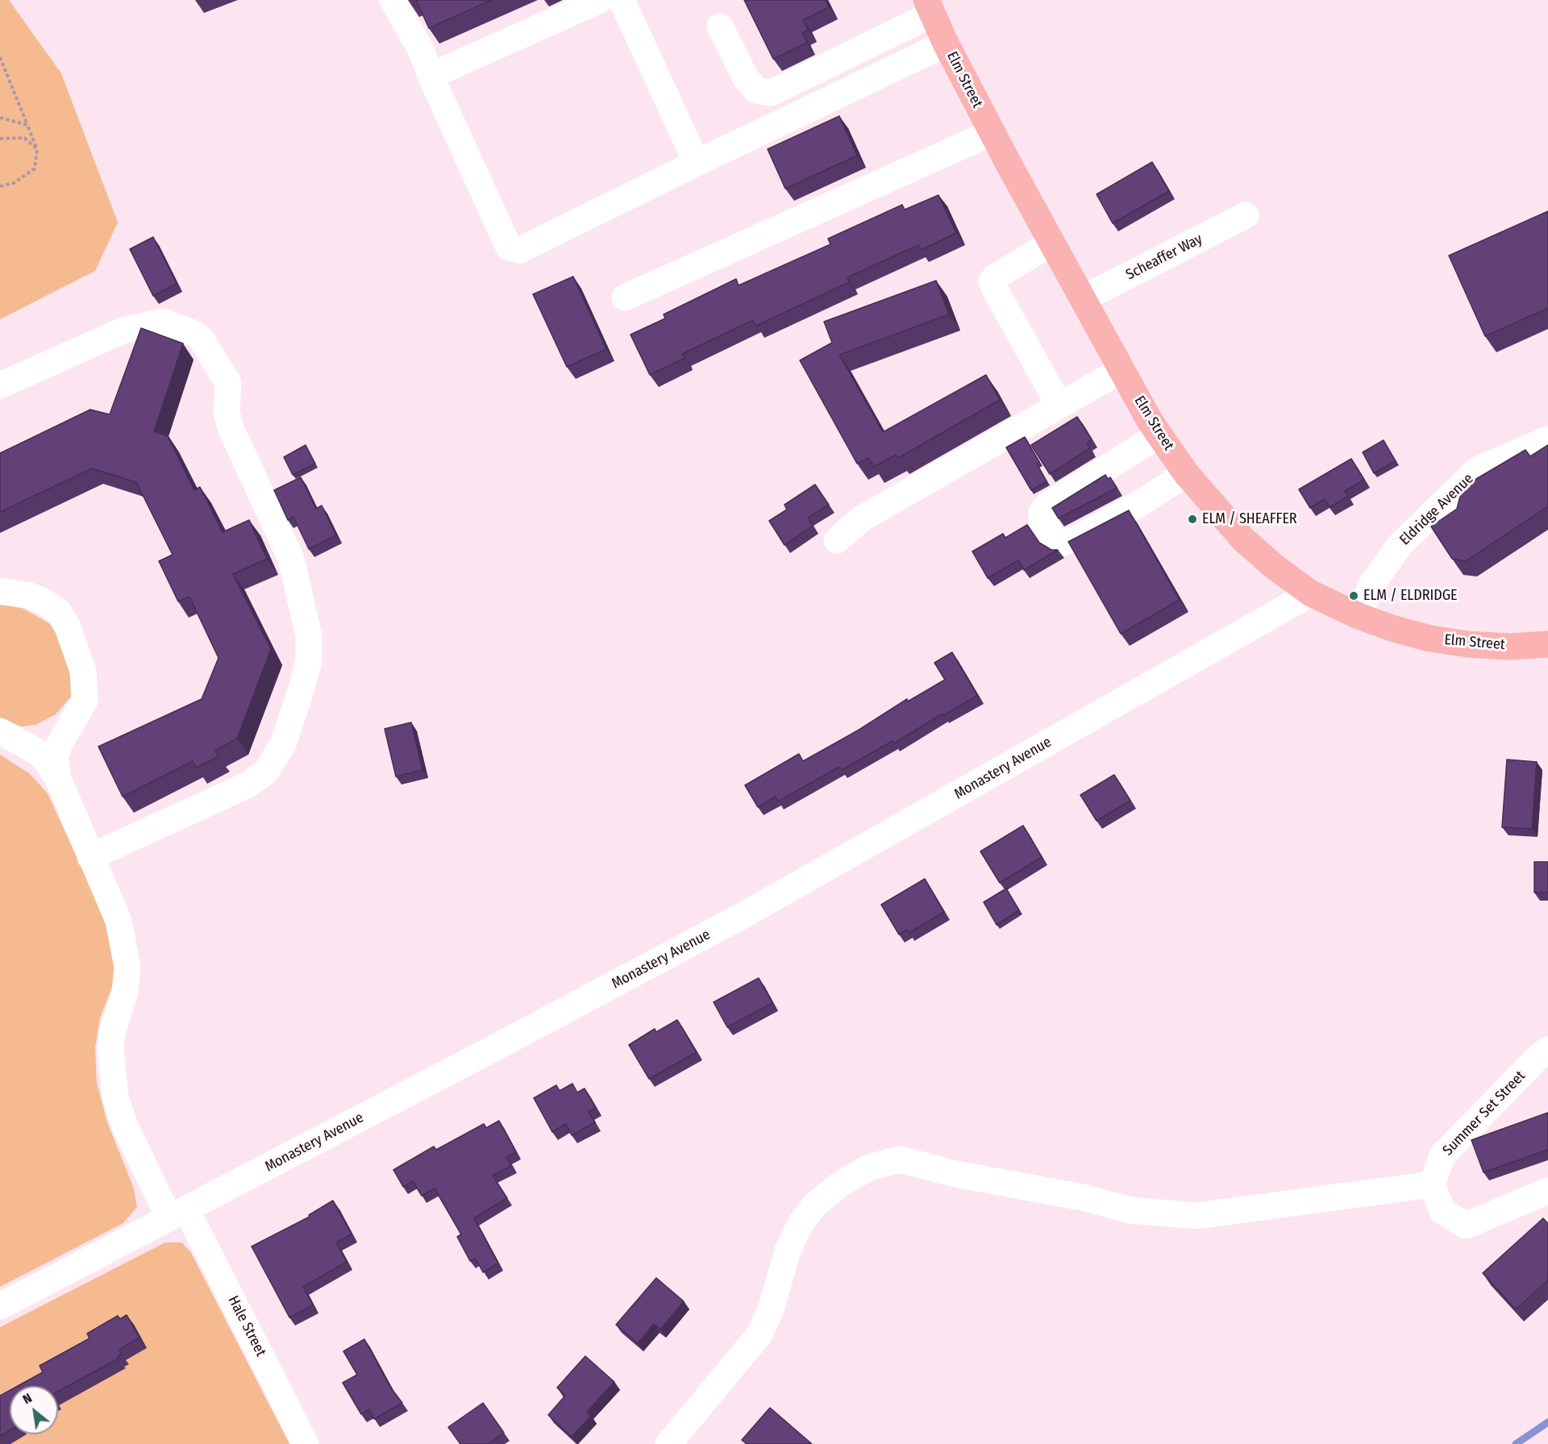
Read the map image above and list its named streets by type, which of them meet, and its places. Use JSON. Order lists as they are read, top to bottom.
{
  "streets": {
    "main road": ["Elm Street"],
    "street": [
      "Scheaffer Way",
      "Eldridge Avenue",
      "Monastery Avenue",
      "Summer Set Street",
      "Hale Street"
    ]
  },
  "crossings": [
    ["Elm Street", "Scheaffer Way"],
    ["Elm Street", "Eldridge Avenue"],
    ["Elm Street", "Monastery Avenue"],
    ["Monastery Avenue", "Hale Street"]
  ],
  "places": ["ELM / SHEAFFER", "ELM / ELDRIDGE"],
  "north": "top left"
}
